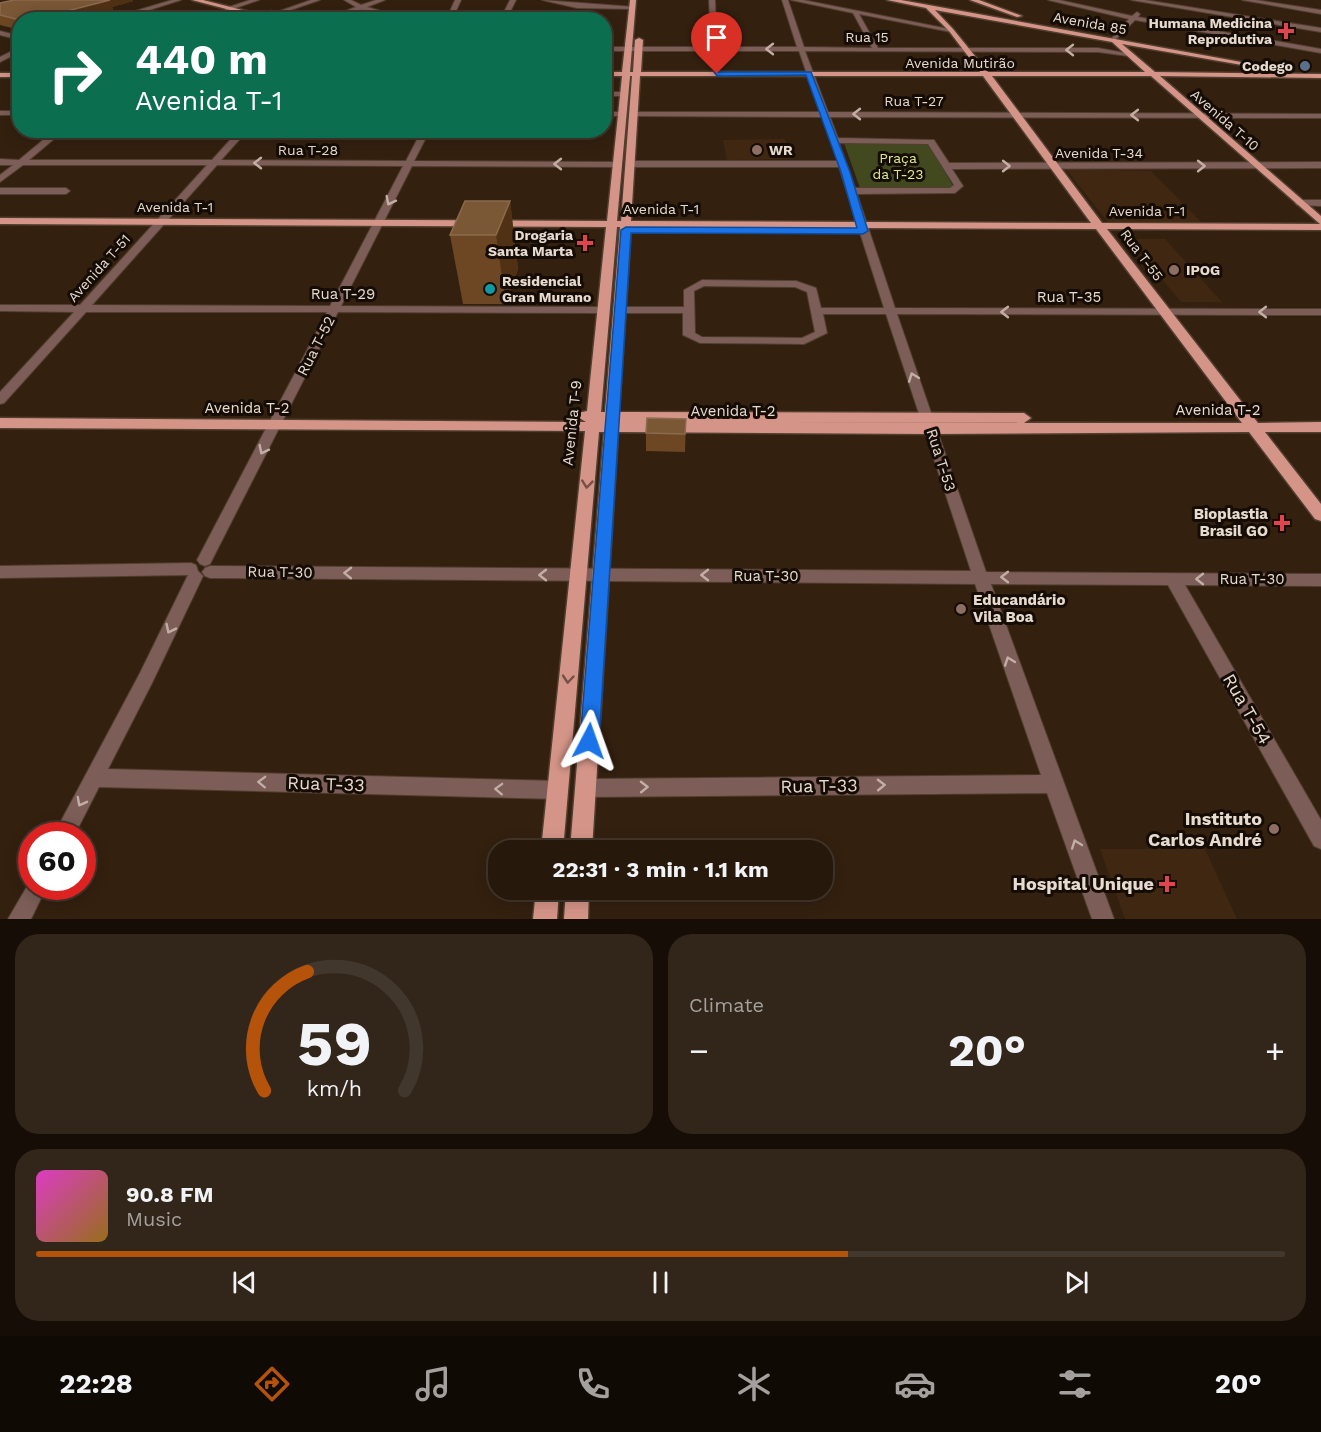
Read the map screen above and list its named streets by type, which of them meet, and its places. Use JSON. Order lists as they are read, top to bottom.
{
  "streets": {
    "main road": [
      "Avenida 85",
      "Avenida Mutirão",
      "Avenida T-10",
      "Avenida T-1",
      "Rua T-55",
      "Avenida T-2",
      "Avenida T-9"
    ],
    "street": [
      "Rua 15",
      "Rua T-27",
      "Rua T-28",
      "Avenida T-34",
      "Avenida T-51",
      "Rua T-29",
      "Rua T-35",
      "Rua T-52",
      "Rua T-53",
      "Rua T-30",
      "Rua T-54",
      "Rua T-33"
    ]
  },
  "crossings": [
    ["Avenida 85", "Avenida Mutirão"],
    ["Avenida 85", "Avenida T-10"],
    ["Avenida 85", "Rua T-55"],
    ["Rua 15", "Avenida T-10"],
    ["Rua 15", "Rua T-55"],
    ["Rua 15", "Avenida T-9"],
    ["Rua 15", "Rua T-53"],
    ["Avenida Mutirão", "Avenida T-10"],
    ["Avenida Mutirão", "Rua T-55"],
    ["Avenida Mutirão", "Avenida T-9"],
    ["Avenida Mutirão", "Rua T-53"],
    ["Rua T-27", "Avenida T-10"],
    ["Rua T-27", "Rua T-55"],
    ["Rua T-27", "Rua T-53"],
    ["Avenida T-10", "Avenida T-34"],
    ["Rua T-28", "Avenida T-51"],
    ["Rua T-28", "Rua T-52"],
    ["Rua T-28", "Avenida T-9"],
    ["Avenida T-34", "Rua T-55"],
    ["Avenida T-1", "Rua T-55"],
    ["Avenida T-1", "Avenida T-51"],
    ["Avenida T-1", "Rua T-52"],
    ["Avenida T-1", "Avenida T-9"],
    ["Avenida T-1", "Rua T-53"],
    ["Rua T-55", "Rua T-35"],
    ["Rua T-55", "Avenida T-2"],
    ["Avenida T-51", "Rua T-29"],
    ["Rua T-29", "Rua T-52"],
    ["Rua T-29", "Avenida T-9"],
    ["Rua T-35", "Rua T-53"],
    ["Rua T-52", "Avenida T-2"],
    ["Rua T-52", "Rua T-30"],
    ["Rua T-52", "Rua T-33"],
    ["Avenida T-2", "Avenida T-9"],
    ["Avenida T-2", "Rua T-53"],
    ["Avenida T-9", "Rua T-30"],
    ["Avenida T-9", "Rua T-33"],
    ["Rua T-53", "Rua T-30"],
    ["Rua T-53", "Rua T-33"],
    ["Rua T-30", "Rua T-54"]
  ],
  "one_way": [
    "Rua T-28",
    "Avenida T-34",
    "Rua T-35",
    "Rua T-52",
    "Rua T-53",
    "Rua T-30"
  ],
  "parks": ["Praça da T-23"],
  "places": {
    "health": [
      "Humana Medicina Reprodutiva",
      "Drogaria Santa Marta",
      "Bioplastia Brasil GO",
      "Hospital Unique"
    ],
    "other": [
      "Codego",
      "WR",
      "IPOG",
      "Residencial Gran Murano",
      "Educandário Vila Boa",
      "Instituto Carlos André"
    ]
  },
  "page": {
    "turn": ["440 m", "Avenida T-1"],
    "limit": "60",
    "trip": "22:31 · 3 min · 1.1 km",
    "tile": "Climate",
    "heat": ["−", "20°", "+"],
    "song": ["90.8 FM", "Music"],
    "tabs": ["22:28", "20°"],
    "gauge": ["59", "km/h"]
  }
}
